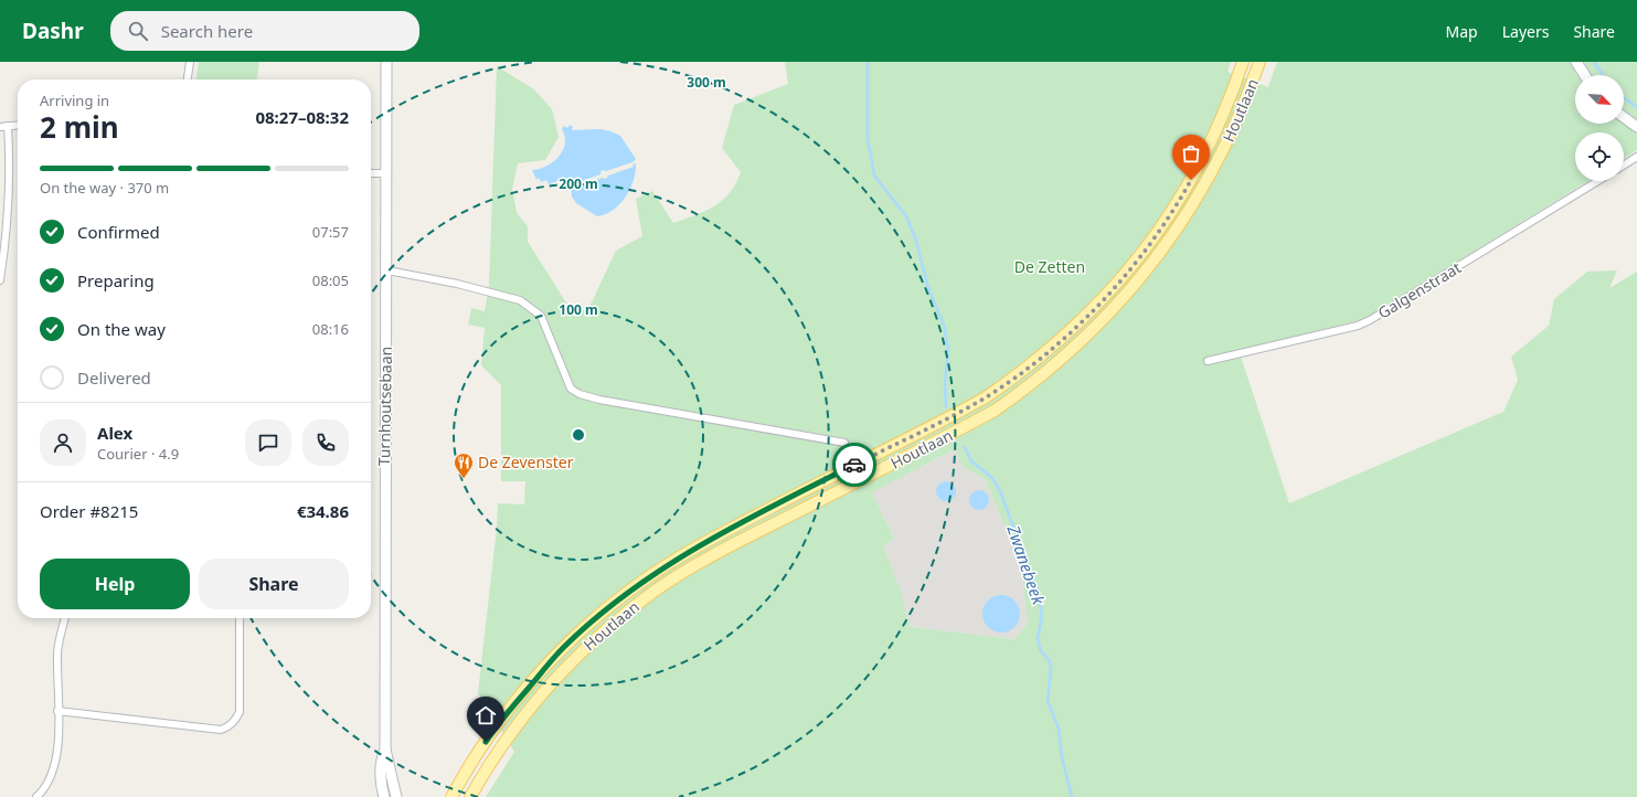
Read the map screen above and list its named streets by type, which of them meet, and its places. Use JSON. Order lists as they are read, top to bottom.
{
  "streets": {
    "main road": ["Houtlaan", "Turnhoutsebaan"],
    "street": ["Galgenstraat"]
  },
  "water": ["Zwanebeek"],
  "parks": ["De Zetten"],
  "places": {
    "restaurant": ["De Zevenster"]
  },
  "north": "bottom right",
  "page": {
    "header": "Dashr",
    "search": "Search here",
    "nav": ["Map", "Layers", "Share"],
    "heading": ["2 min", "Arriving in", "08:27–08:32"],
    "panel": [
      "Alex",
      "Courier · 4.9",
      "Order #8215",
      "€34.86"
    ],
    "bar": "On the way · 370 m",
    "list": [
      ["Confirmed", "07:57"],
      ["Preparing", "08:05"],
      ["On the way", "08:16"],
      "Delivered"
    ],
    "buttons": ["Help", "Share"]
  },
  "rings": ["300 m", "200 m", "100 m"]
}
